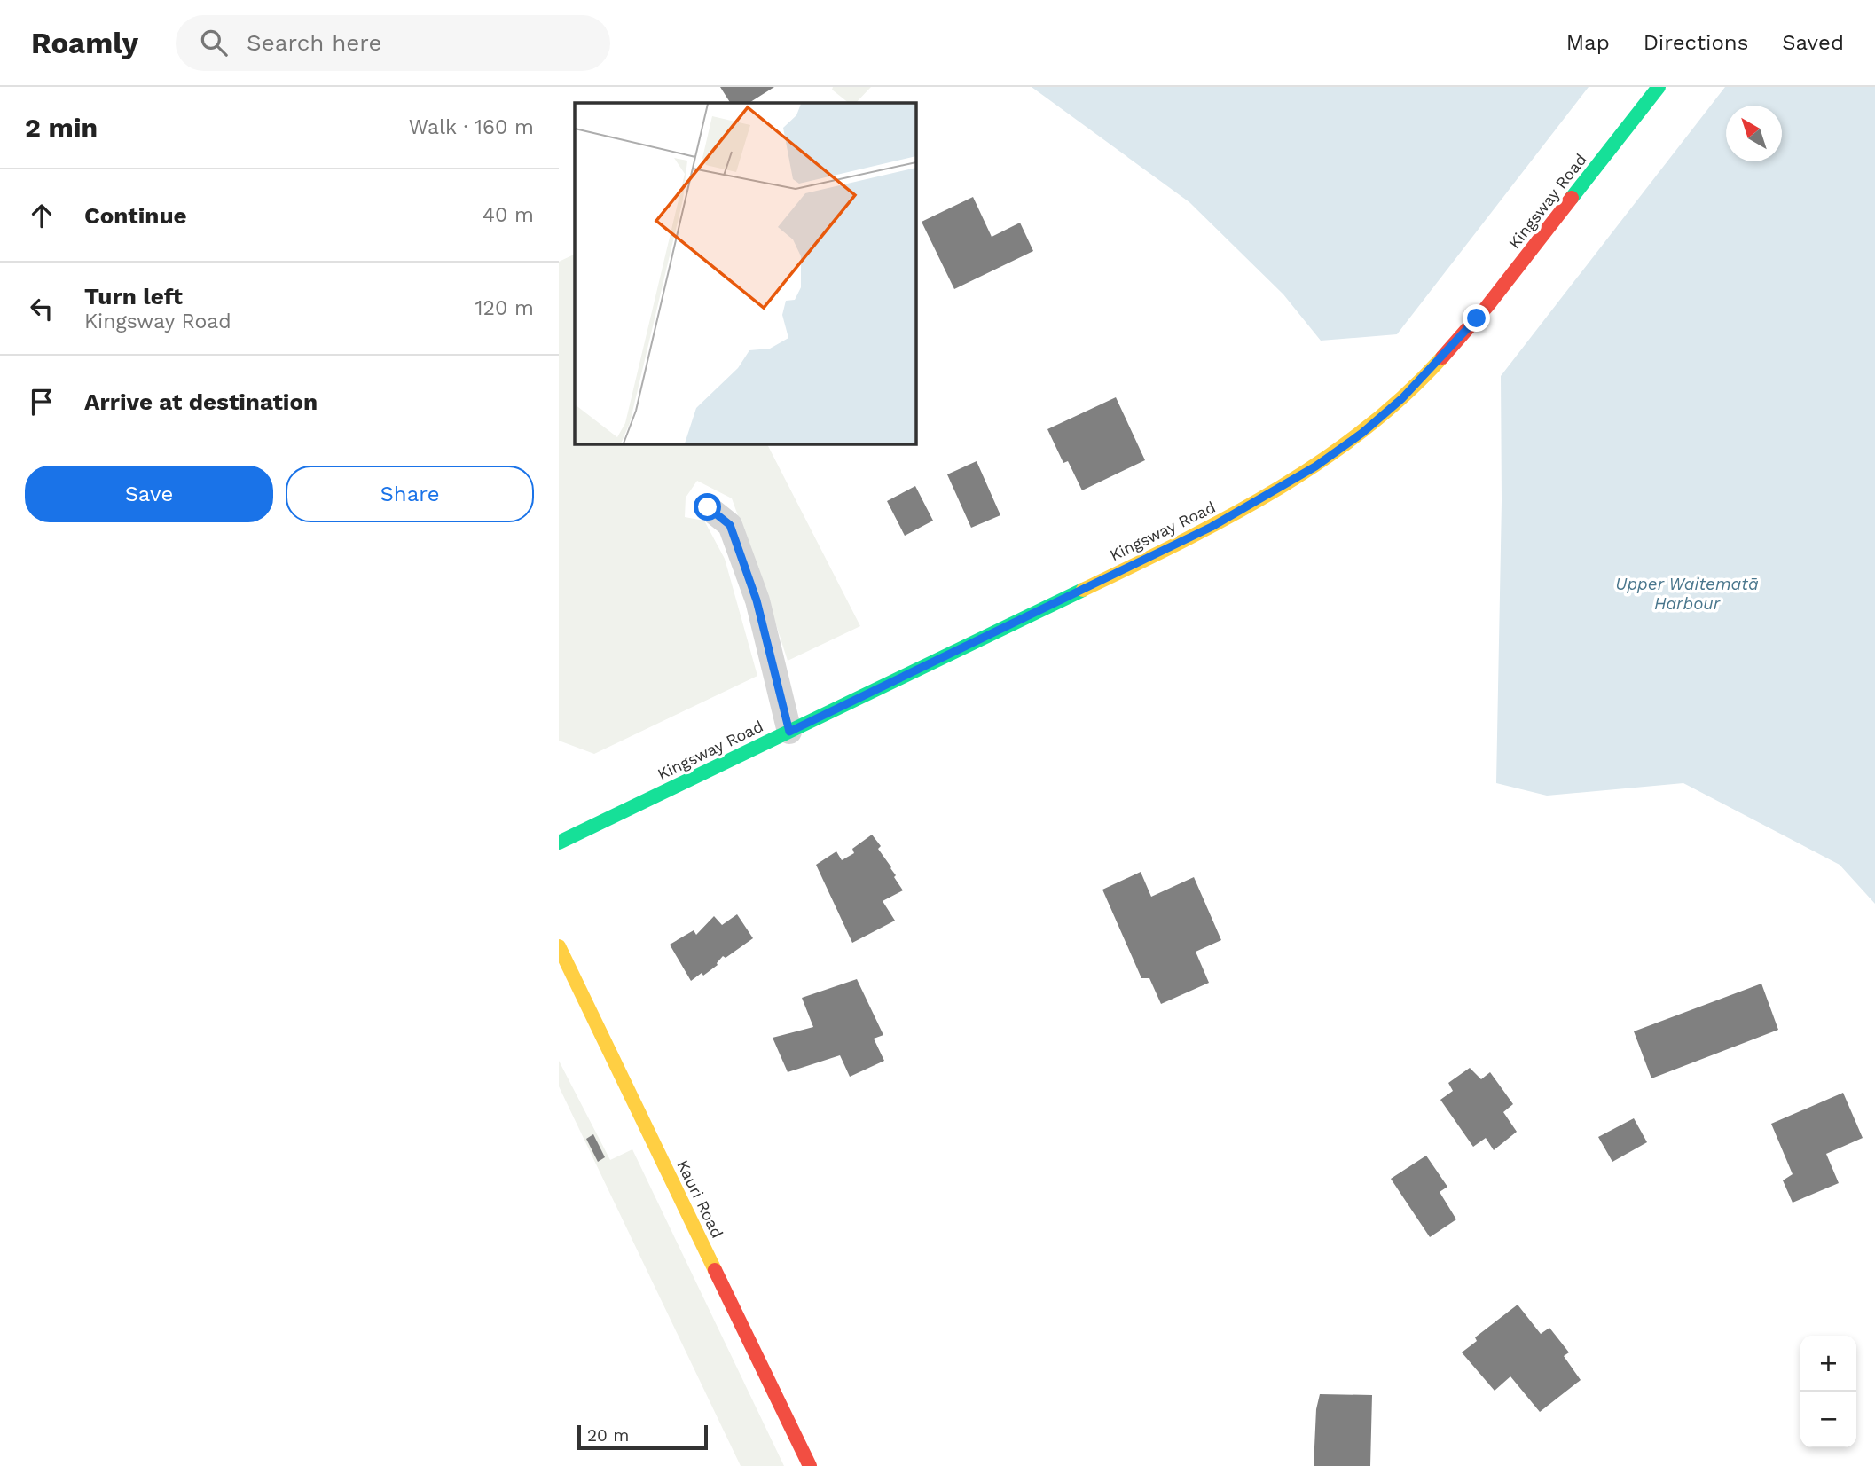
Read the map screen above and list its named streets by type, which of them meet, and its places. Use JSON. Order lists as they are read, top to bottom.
{
  "streets": {
    "street": ["Kingsway Road", "Kauri Road"]
  },
  "water": ["Upper Waitematā Harbour"],
  "scale_bar": "20 m",
  "north": "top left",
  "page": {
    "header": "Roamly",
    "search": "Search here",
    "nav": ["Map", "Directions", "Saved"],
    "heading": ["2 min", "Walk · 160 m"],
    "list": [
      ["Continue", "40 m"],
      ["Turn left", "Kingsway Road", "120 m"],
      "Arrive at destination"
    ],
    "buttons": ["Save", "Share"],
    "map_buttons": ["+", "−"],
    "scale": "20 m"
  }
}
